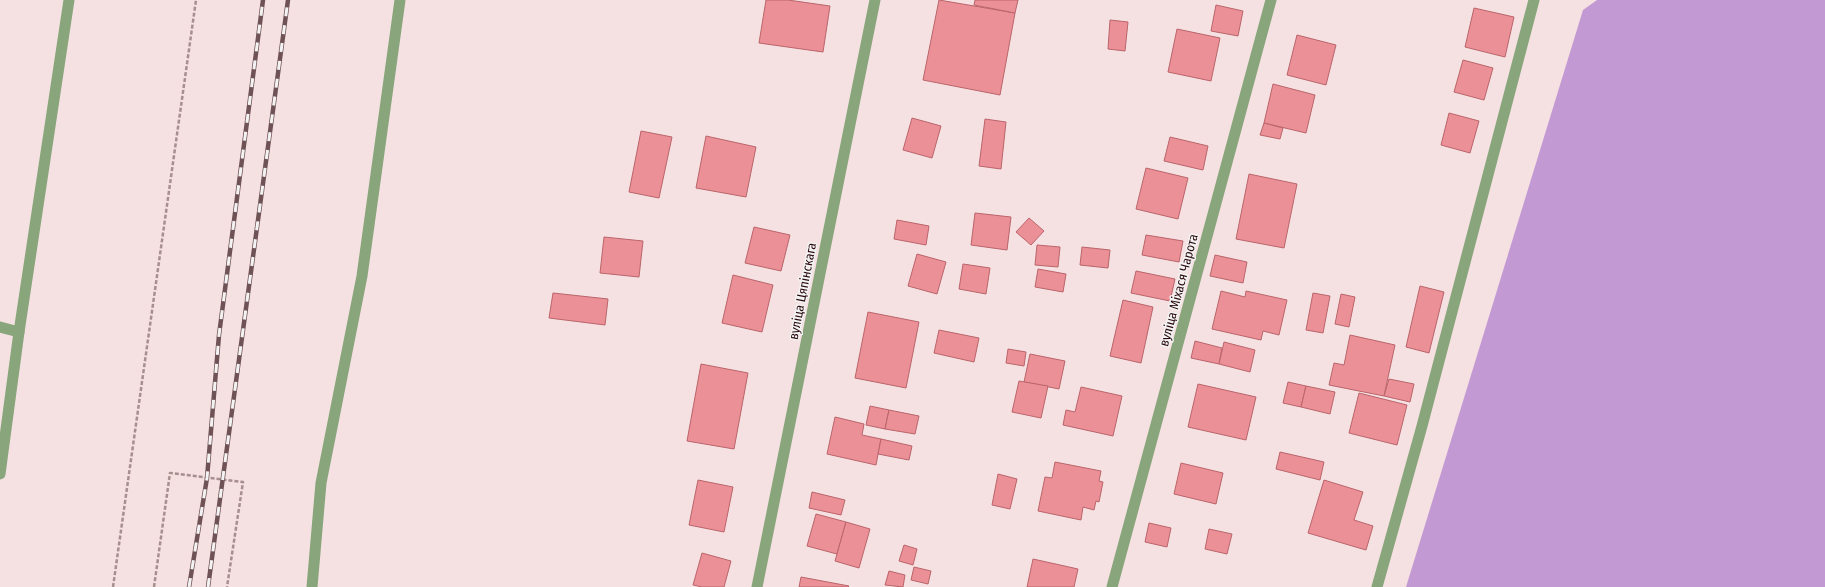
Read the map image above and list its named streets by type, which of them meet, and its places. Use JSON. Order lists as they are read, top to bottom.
{
  "streets": {
    "street": ["вуліца Міхася Чарота", "вуліца Цяпінскага"]
  }
}
